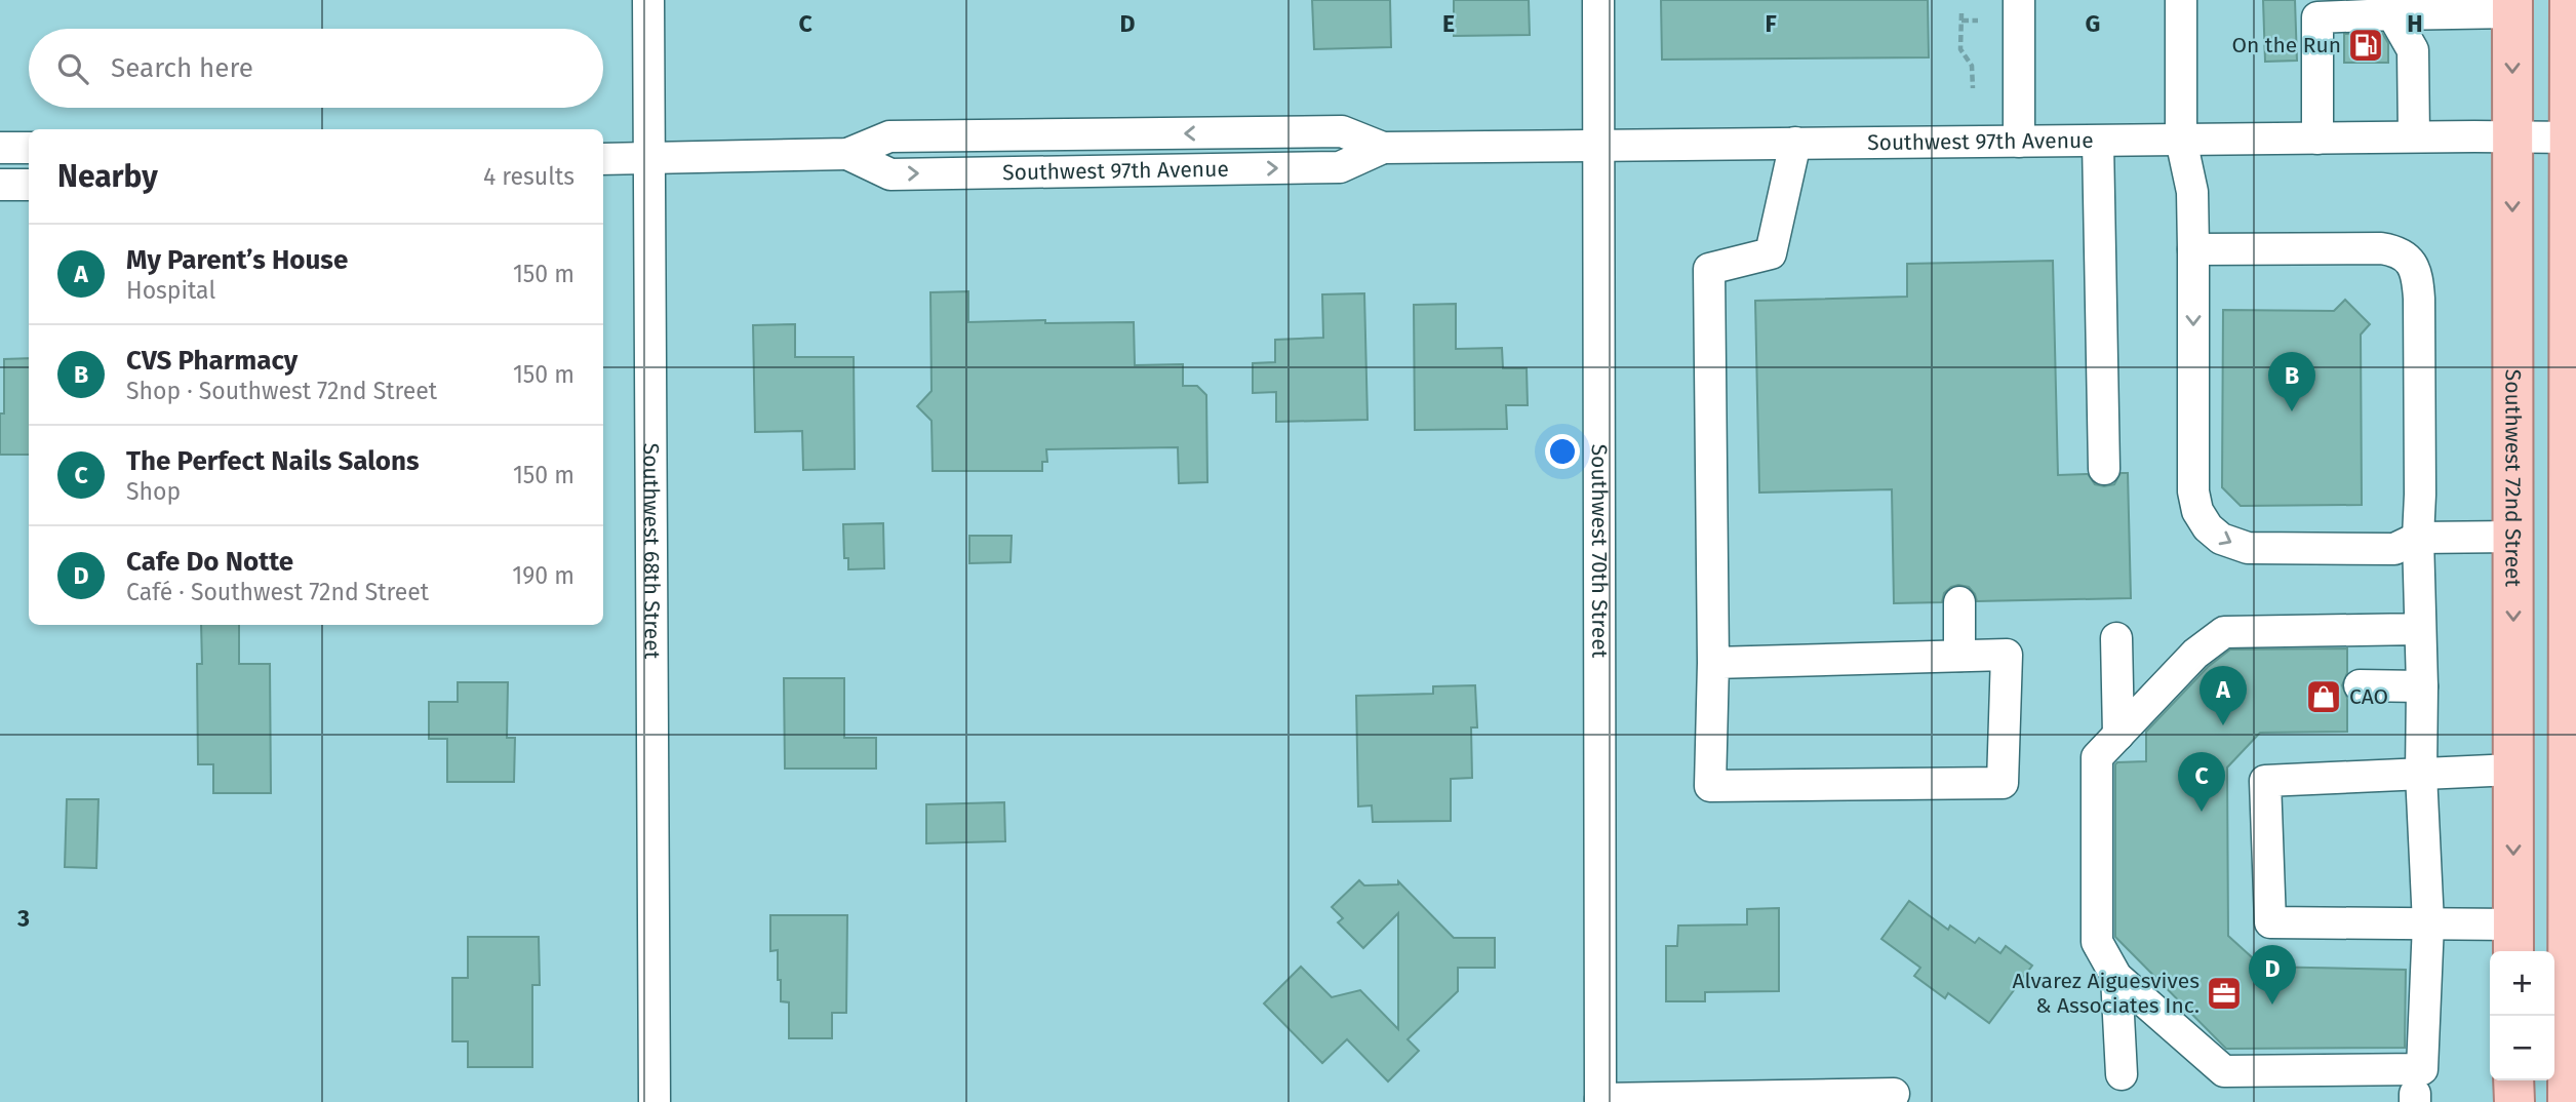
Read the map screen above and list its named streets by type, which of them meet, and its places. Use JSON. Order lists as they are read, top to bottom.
{
  "streets": {
    "main road": ["Southwest 72nd Street"],
    "street": ["Southwest 97th Avenue", "Southwest 68th Street", "Southwest 70th Street"]
  },
  "crossings": [
    ["Southwest 97th Avenue", "Southwest 72nd Street"],
    ["Southwest 97th Avenue", "Southwest 68th Street"],
    ["Southwest 97th Avenue", "Southwest 70th Street"]
  ],
  "places": {
    "fuel station": ["On the Run"],
    "shop": ["CAO"],
    "office": ["Alvarez Aiguesvives & Associates Inc."]
  },
  "page": {
    "search": "Search here",
    "heading": ["Nearby", "4 results"],
    "list": [
      {
        "mark": "A",
        "name": "My Parent’s House",
        "note": "Hospital",
        "value": "150 m"
      },
      {
        "mark": "B",
        "name": "CVS Pharmacy",
        "note": "Shop · Southwest 72nd Street",
        "value": "150 m"
      },
      {
        "mark": "C",
        "name": "The Perfect Nails Salons",
        "note": "Shop",
        "value": "150 m"
      },
      {
        "mark": "D",
        "name": "Cafe Do Notte",
        "note": "Café · Southwest 72nd Street",
        "value": "190 m"
      }
    ],
    "pins": [
      "B",
      "A",
      "C",
      "D"
    ],
    "map_buttons": ["+", "−"]
  },
  "grid": {
    "columns": [
      "C",
      "D",
      "E",
      "F",
      "G",
      "H"
    ],
    "rows": ["3"]
  }
}
